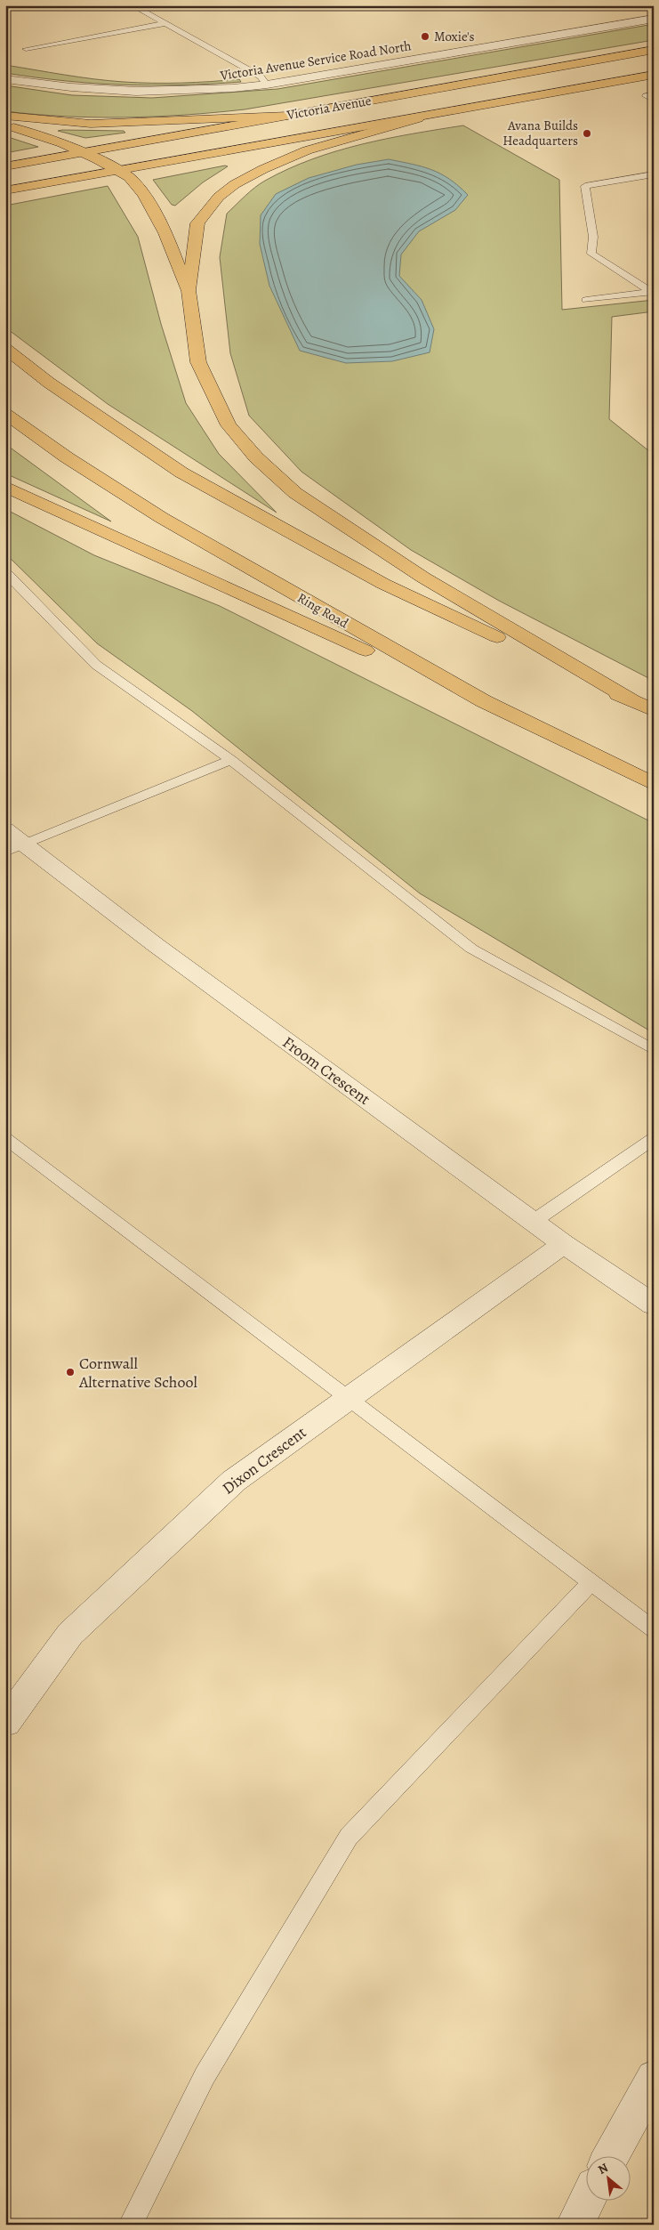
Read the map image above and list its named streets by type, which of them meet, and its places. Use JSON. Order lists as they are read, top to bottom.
{
  "streets": {
    "highway": ["Victoria Avenue", "Ring Road"],
    "street": ["Victoria Avenue Service Road North", "Froom Crescent", "Dixon Crescent"]
  },
  "crossings": [
    ["Froom Crescent", "Dixon Crescent"]
  ],
  "places": ["Moxie's", "Avana Builds Headquarters", "Cornwall Alternative School"],
  "north": "top left"
}
